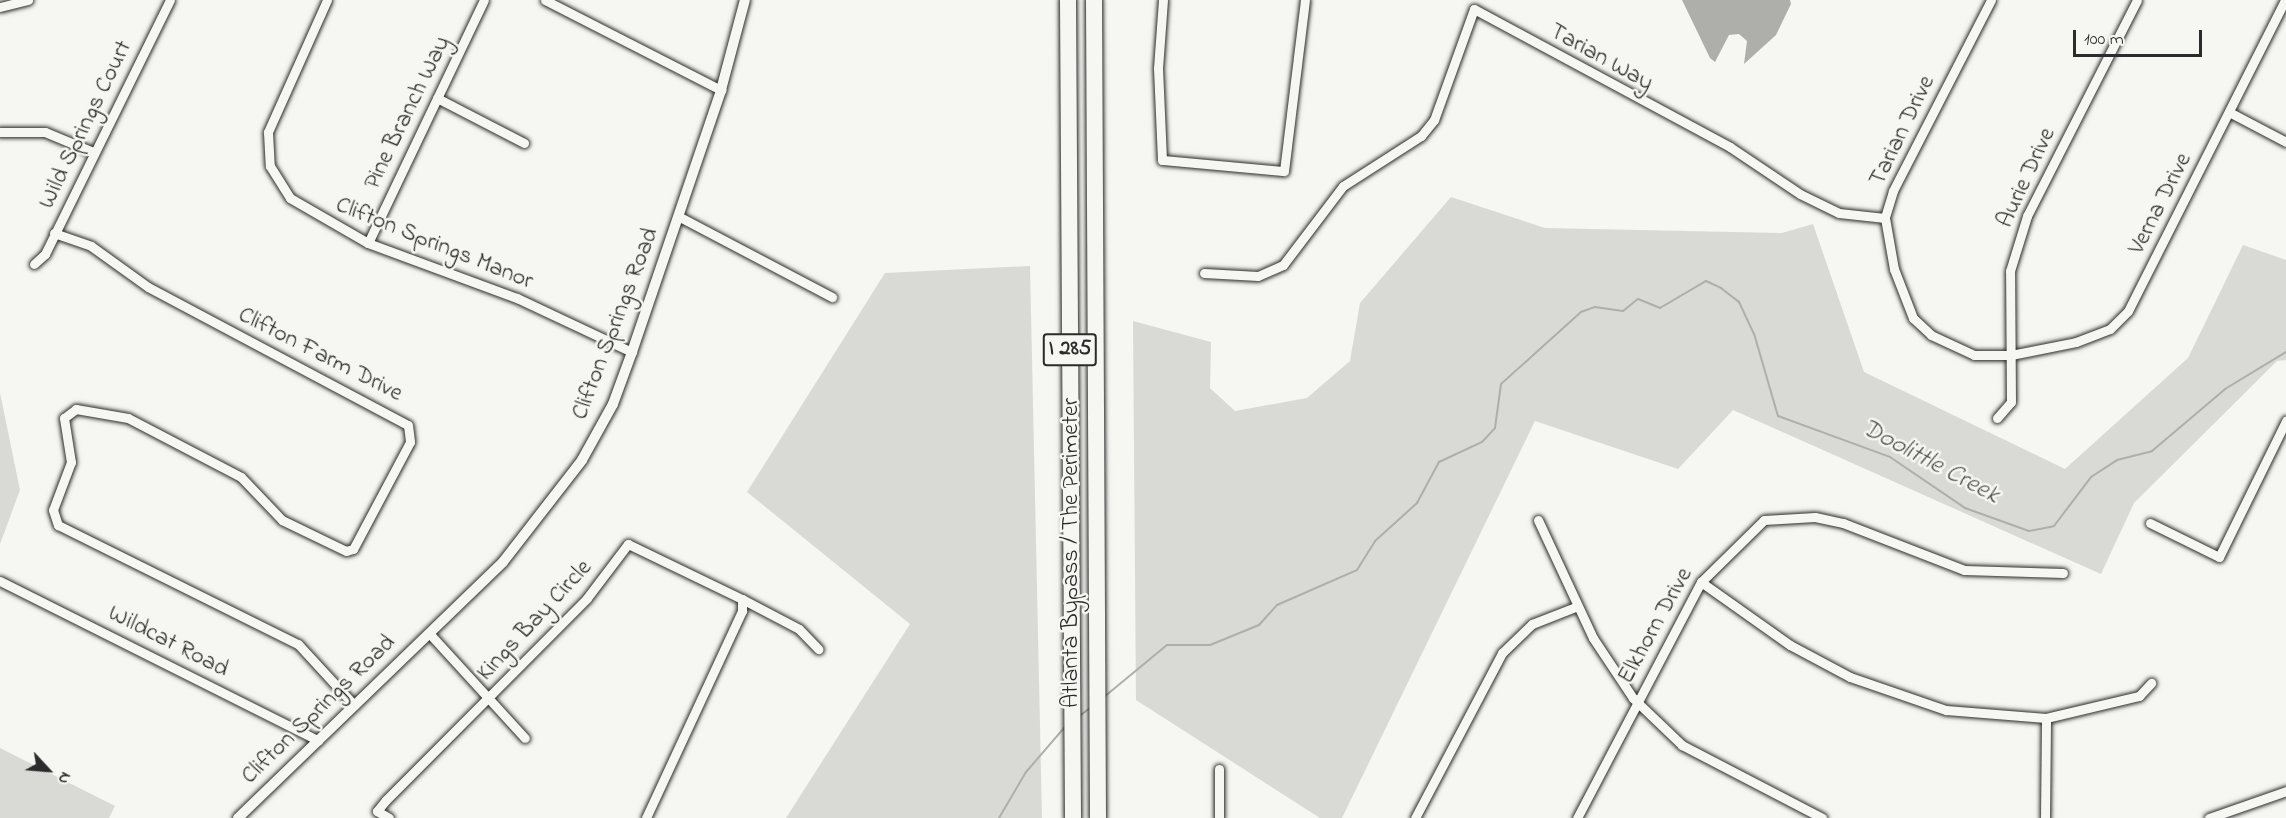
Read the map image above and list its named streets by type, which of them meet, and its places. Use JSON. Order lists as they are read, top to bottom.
{
  "streets": {
    "highway": ["I 285", "Atlanta Bypass / The Perimeter"],
    "street": [
      "Tarian Way",
      "Pine Branch Way",
      "Wild Springs Court",
      "Tarian Drive",
      "Aurie Drive",
      "Verna Drive",
      "Clifton Springs Manor",
      "Clifton Springs Road",
      "Clifton Farm Drive",
      "Kings Bay Circle",
      "Elkhorn Drive",
      "Wildcat Road"
    ]
  },
  "crossings": [
    ["Tarian Way", "Tarian Drive"],
    ["Pine Branch Way", "Clifton Springs Manor"],
    ["Wild Springs Court", "Clifton Farm Drive"],
    ["Tarian Drive", "Aurie Drive"],
    ["Tarian Drive", "Verna Drive"],
    ["Aurie Drive", "Verna Drive"],
    ["Clifton Springs Manor", "Clifton Springs Road"],
    ["Clifton Springs Road", "Clifton Farm Drive"],
    ["Clifton Springs Road", "Wildcat Road"]
  ],
  "water": ["Doolittle Creek"],
  "scale_bar": "100 m",
  "north": "bottom right"
}
